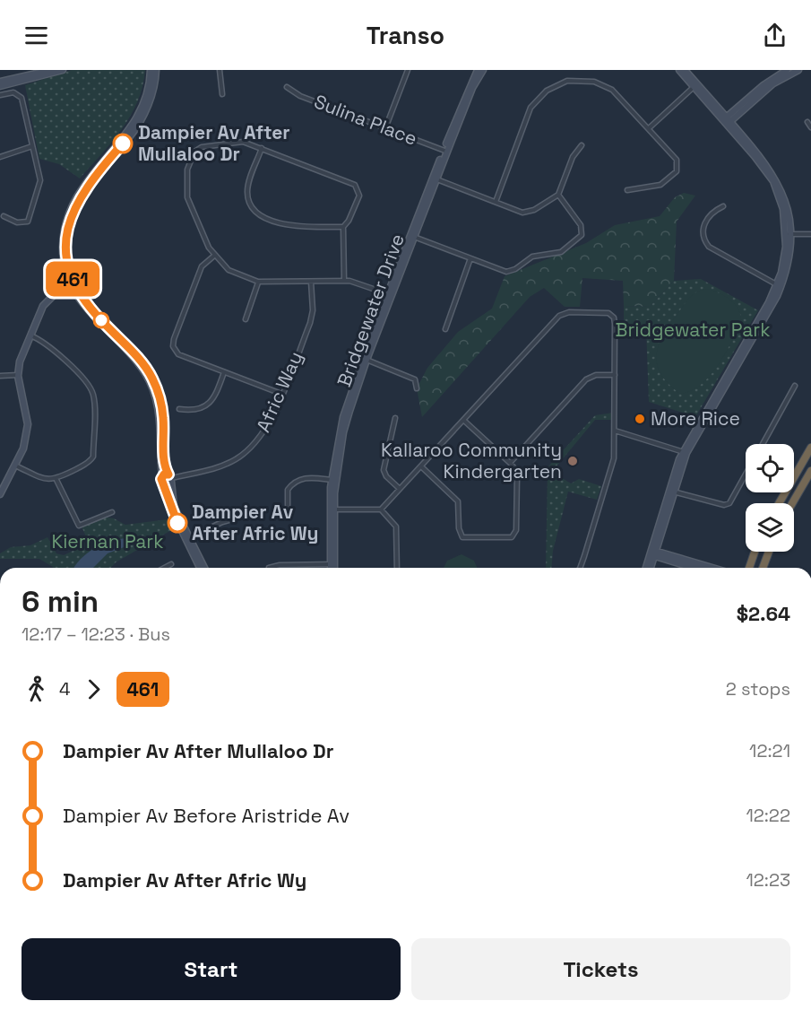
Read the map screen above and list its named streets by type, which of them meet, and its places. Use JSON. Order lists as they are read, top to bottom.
{
  "streets": {
    "street": ["Sulina Place", "Bridgewater Drive", "Afric Way"]
  },
  "crossings": [
    ["Sulina Place", "Bridgewater Drive"]
  ],
  "parks": ["Bridgewater Park", "Kiernan Park"],
  "places": [
    "Dampier Av After Mullaloo Dr",
    "More Rice",
    "Kallaroo Community Kindergarten",
    "Dampier Av After Afric Wy"
  ],
  "lines": ["bus line 461"],
  "page": {
    "header": "Transo",
    "on_map": "461",
    "heading": ["6 min", "12:17 – 12:23 · Bus", "$2.64"],
    "legs": ["4", "461", "2 stops"],
    "list": [
      {
        "name": "Dampier Av After Mullaloo Dr",
        "value": "12:21"
      },
      {
        "name": "Dampier Av Before Aristride Av",
        "value": "12:22"
      },
      {
        "name": "Dampier Av After Afric Wy",
        "value": "12:23"
      }
    ],
    "buttons": ["Start", "Tickets"]
  }
}
